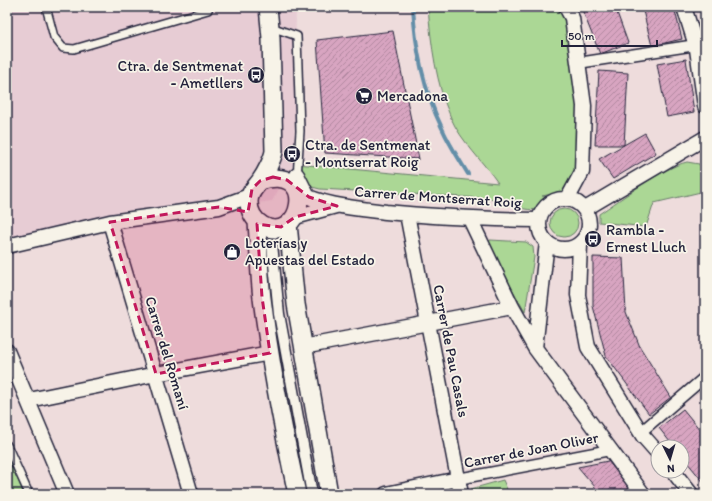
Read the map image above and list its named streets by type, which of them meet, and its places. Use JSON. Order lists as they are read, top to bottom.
{
  "streets": {
    "street": [
      "Carrer de Montserrat Roig",
      "Carrer de Pau Casals",
      "Carrer del Romaní",
      "Carrer de Joan Oliver"
    ]
  },
  "crossings": [
    ["Carrer de Montserrat Roig", "Carrer de Pau Casals"],
    ["Carrer de Pau Casals", "Carrer de Joan Oliver"]
  ],
  "places": {
    "bus stop": ["Ctra. de Sentmenat - Ametllers", "Ctra. de Sentmenat - Montserrat Roig", "Rambla - Ernest Lluch"],
    "supermarket": ["Mercadona"],
    "shop": ["Loterías y Apuestas del Estado"]
  },
  "scale_bar": "50 m",
  "north": "bottom"
}
